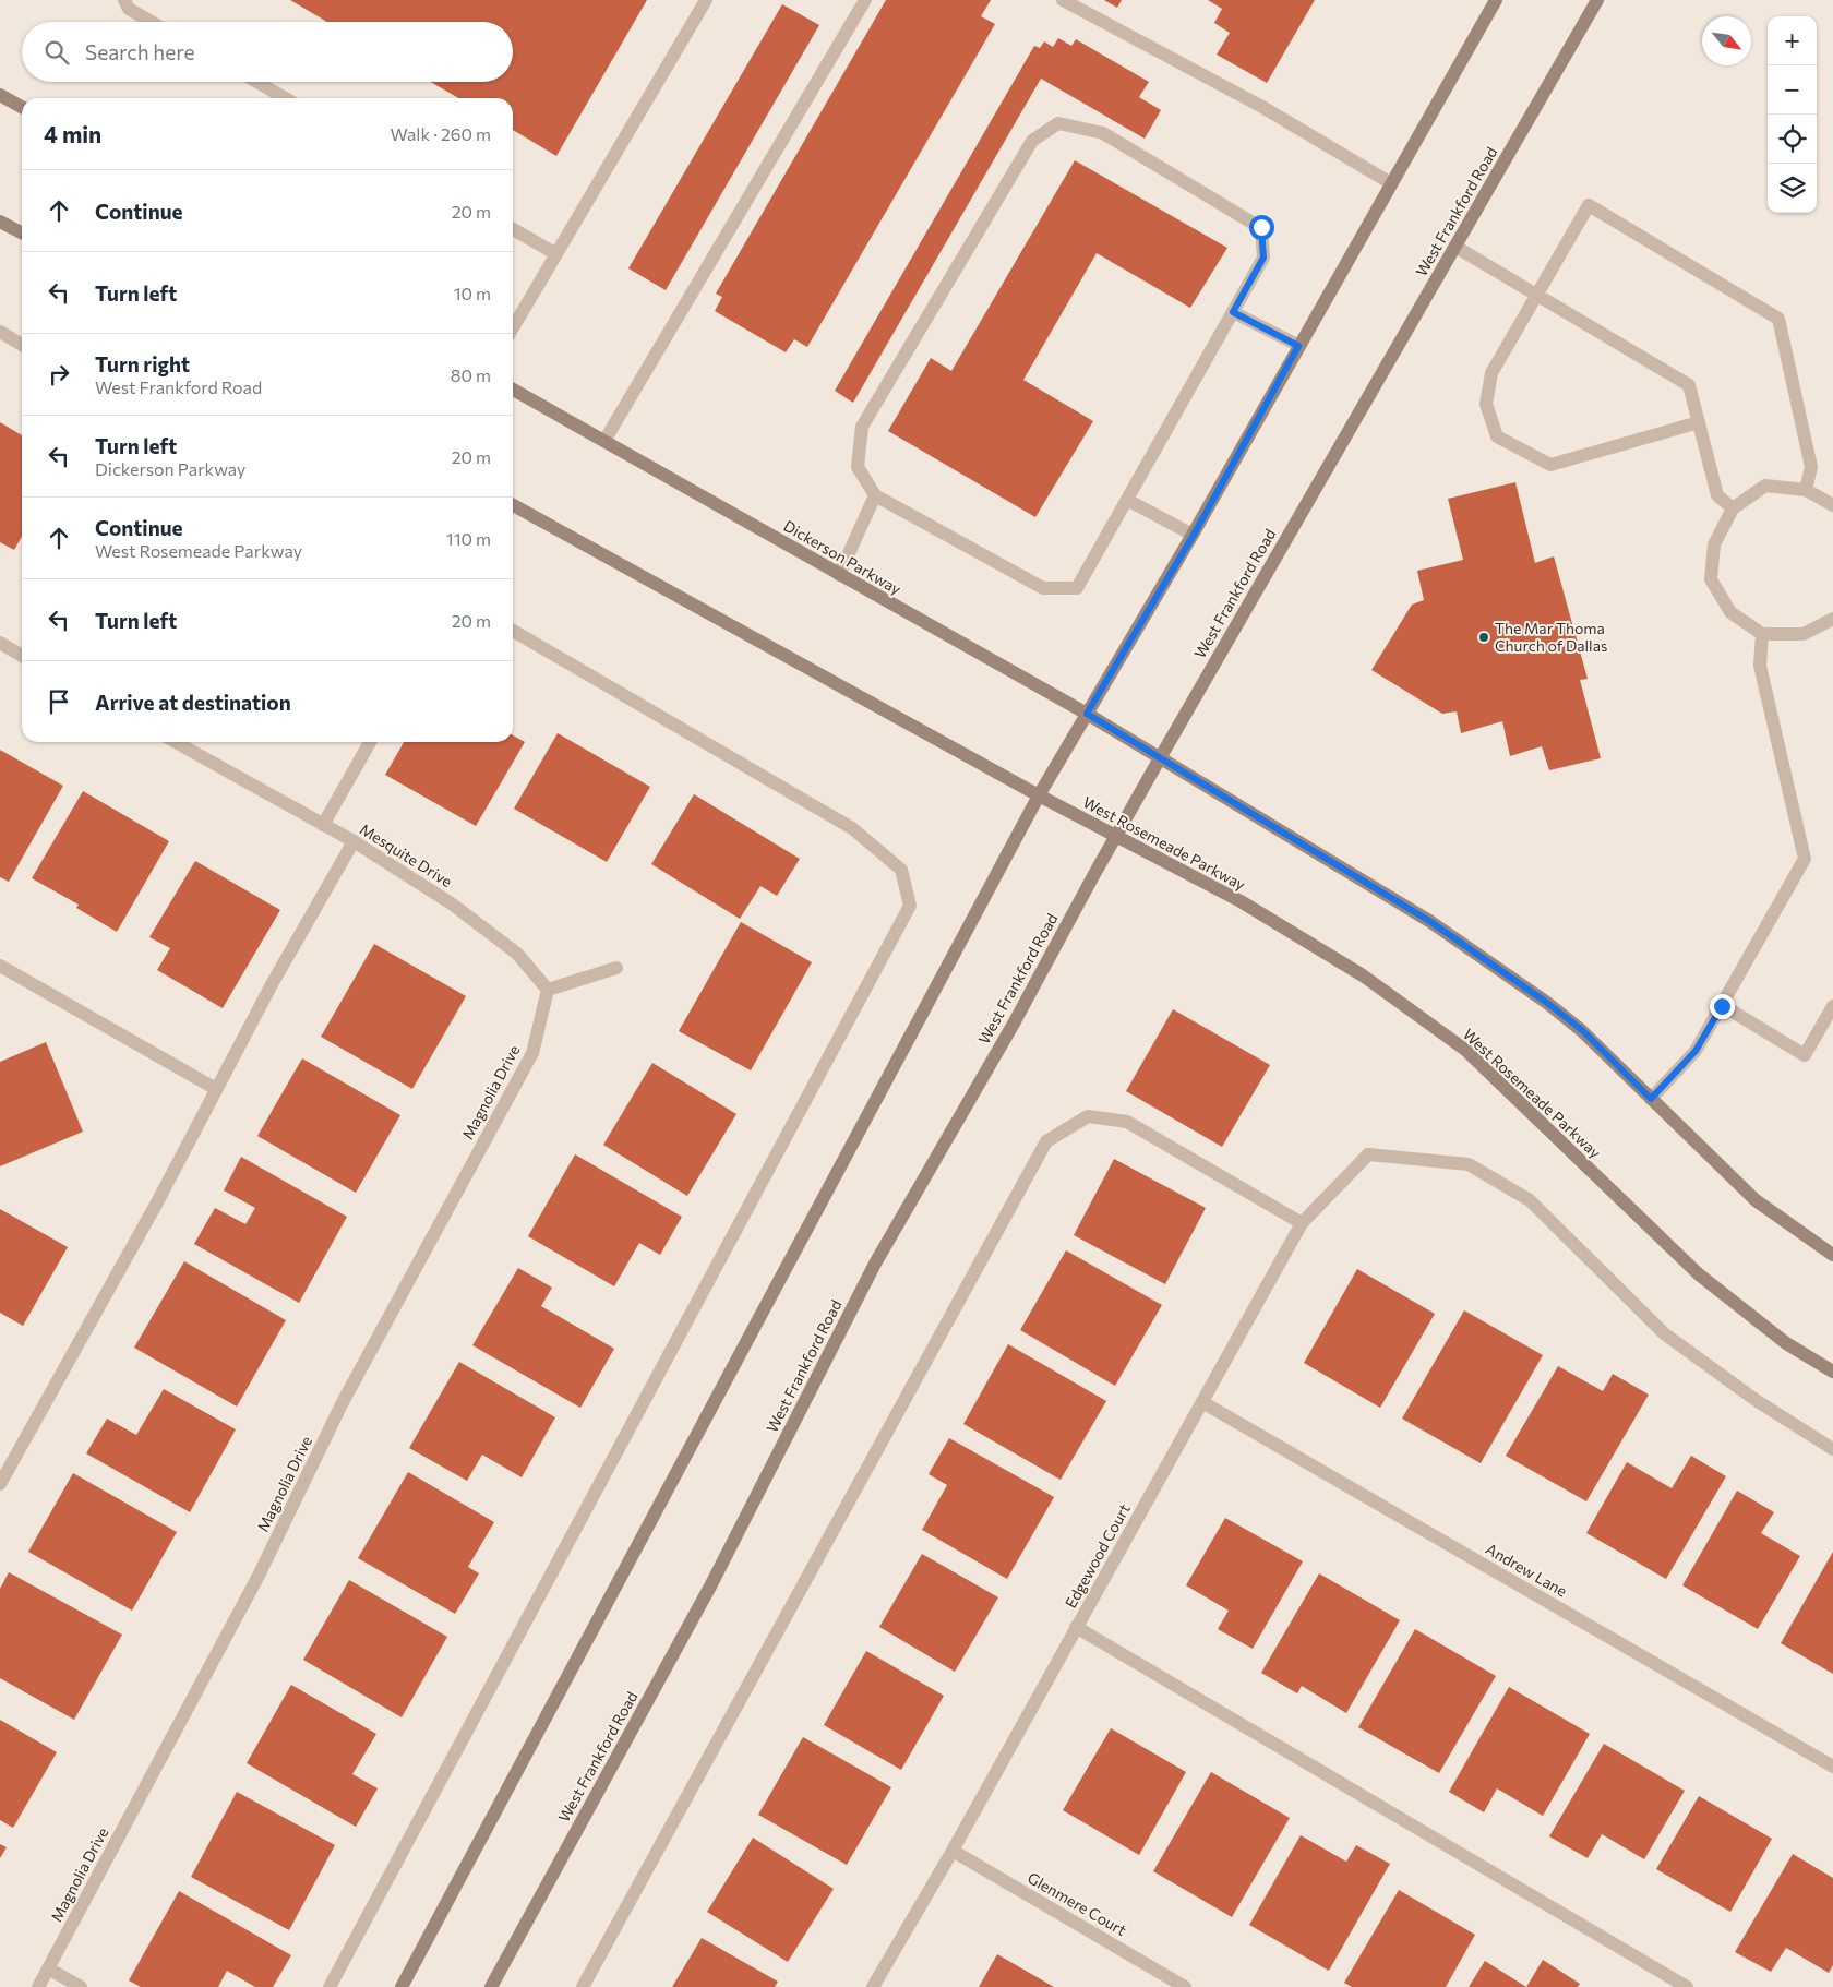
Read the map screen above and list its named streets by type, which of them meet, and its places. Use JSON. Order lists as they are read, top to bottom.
{
  "streets": {
    "main road": ["West Frankford Road", "Dickerson Parkway", "West Rosemeade Parkway"],
    "street": [
      "Mesquite Drive",
      "Magnolia Drive",
      "Edgewood Court",
      "Andrew Lane",
      "Glenmere Court"
    ]
  },
  "crossings": [
    ["West Frankford Road", "Dickerson Parkway"],
    ["West Frankford Road", "West Rosemeade Parkway"],
    ["Mesquite Drive", "Magnolia Drive"],
    ["Edgewood Court", "Andrew Lane"],
    ["Edgewood Court", "Glenmere Court"]
  ],
  "places": ["The Mar Thoma Church of Dallas"],
  "north": "bottom right",
  "page": {
    "map_buttons": ["+", "−"],
    "search": "Search here",
    "heading": ["4 min", "Walk · 260 m"],
    "list": [
      ["Continue", "20 m"],
      ["Turn left", "10 m"],
      ["Turn right", "West Frankford Road", "80 m"],
      ["Turn left", "Dickerson Parkway", "20 m"],
      ["Continue", "West Rosemeade Parkway", "110 m"],
      ["Turn left", "20 m"],
      "Arrive at destination"
    ]
  }
}
